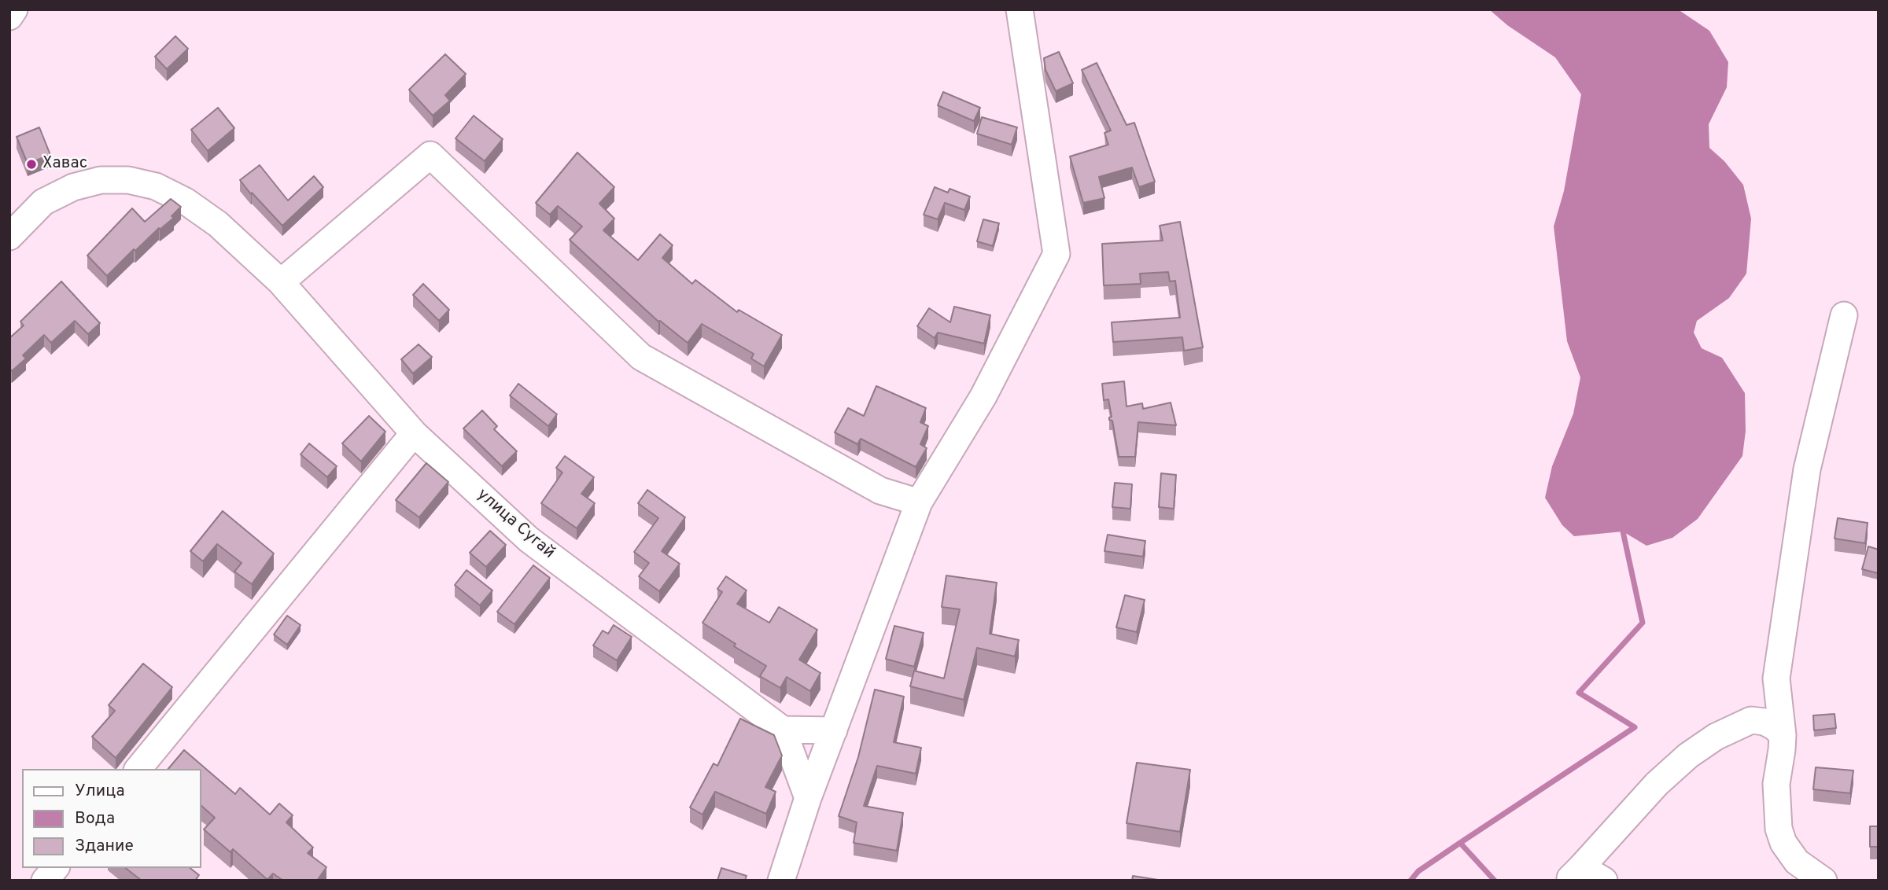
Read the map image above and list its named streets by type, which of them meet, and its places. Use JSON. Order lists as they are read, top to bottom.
{
  "streets": {
    "street": ["улица Сугай"]
  },
  "places": ["Хавас"],
  "legend": ["Улица", "Вода", "Здание"]
}
